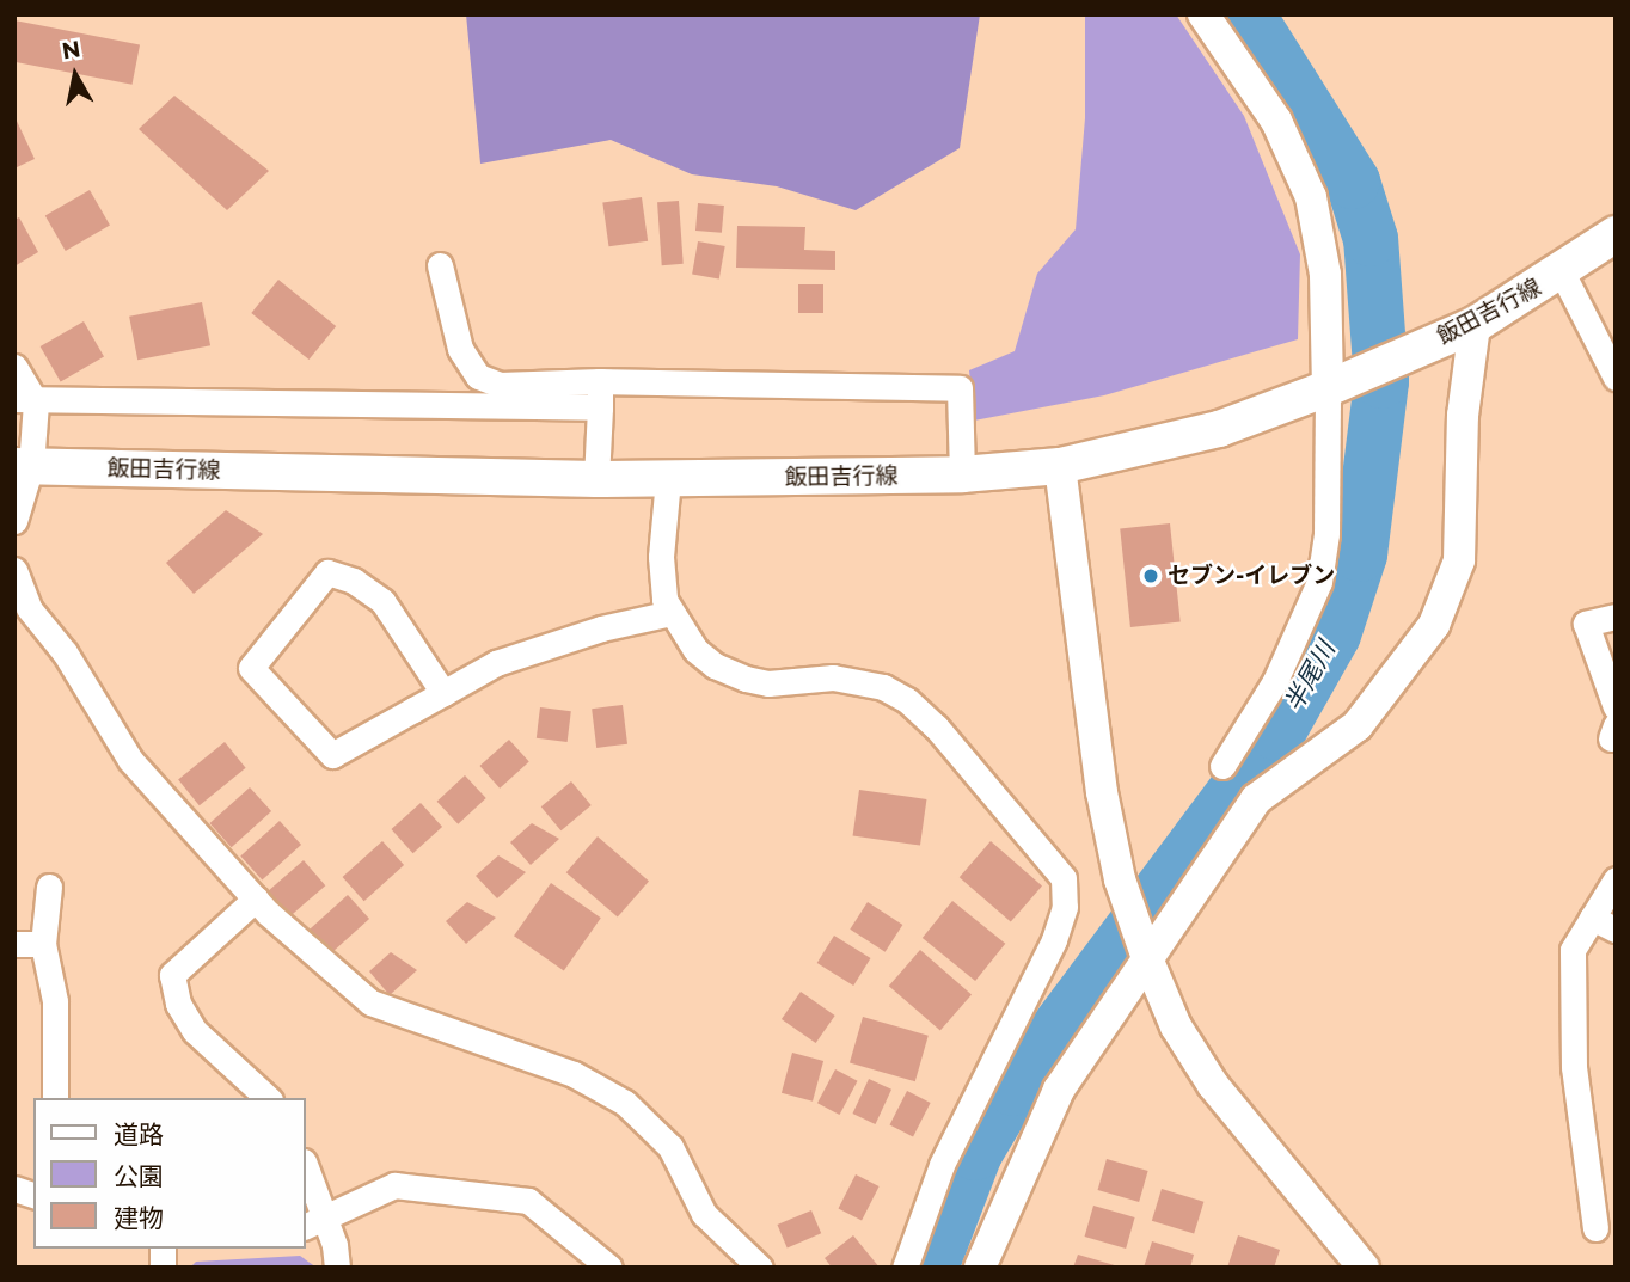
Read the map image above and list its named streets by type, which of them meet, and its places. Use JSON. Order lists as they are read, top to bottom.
{
  "streets": {
    "main road": ["飯田吉行線"]
  },
  "water": ["半尾川"],
  "places": ["セブン-イレブン"],
  "legend": ["道路", "公園", "建物"],
  "north": "top"
}
